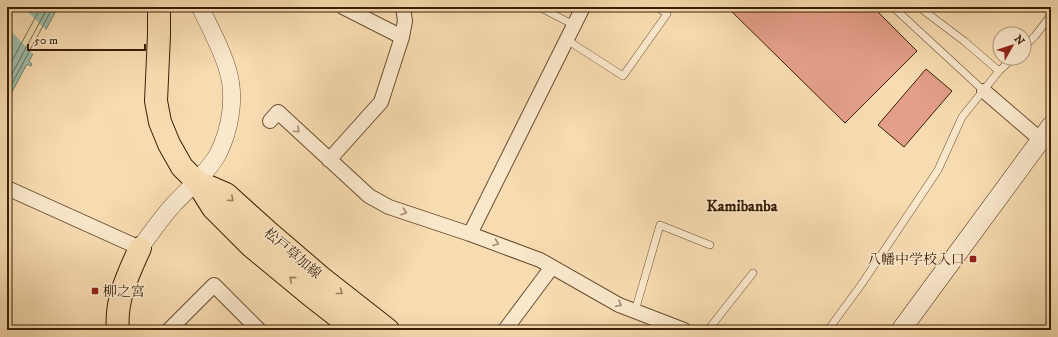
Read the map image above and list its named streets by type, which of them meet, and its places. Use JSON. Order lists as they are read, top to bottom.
{
  "streets": {
    "main road": ["松戸草加線"]
  },
  "districts": ["Kamibanba"],
  "places": {
    "transit": ["八幡中学校入口", "柳之宮"]
  },
  "scale_bar": "50 m",
  "north": "top right"
}
